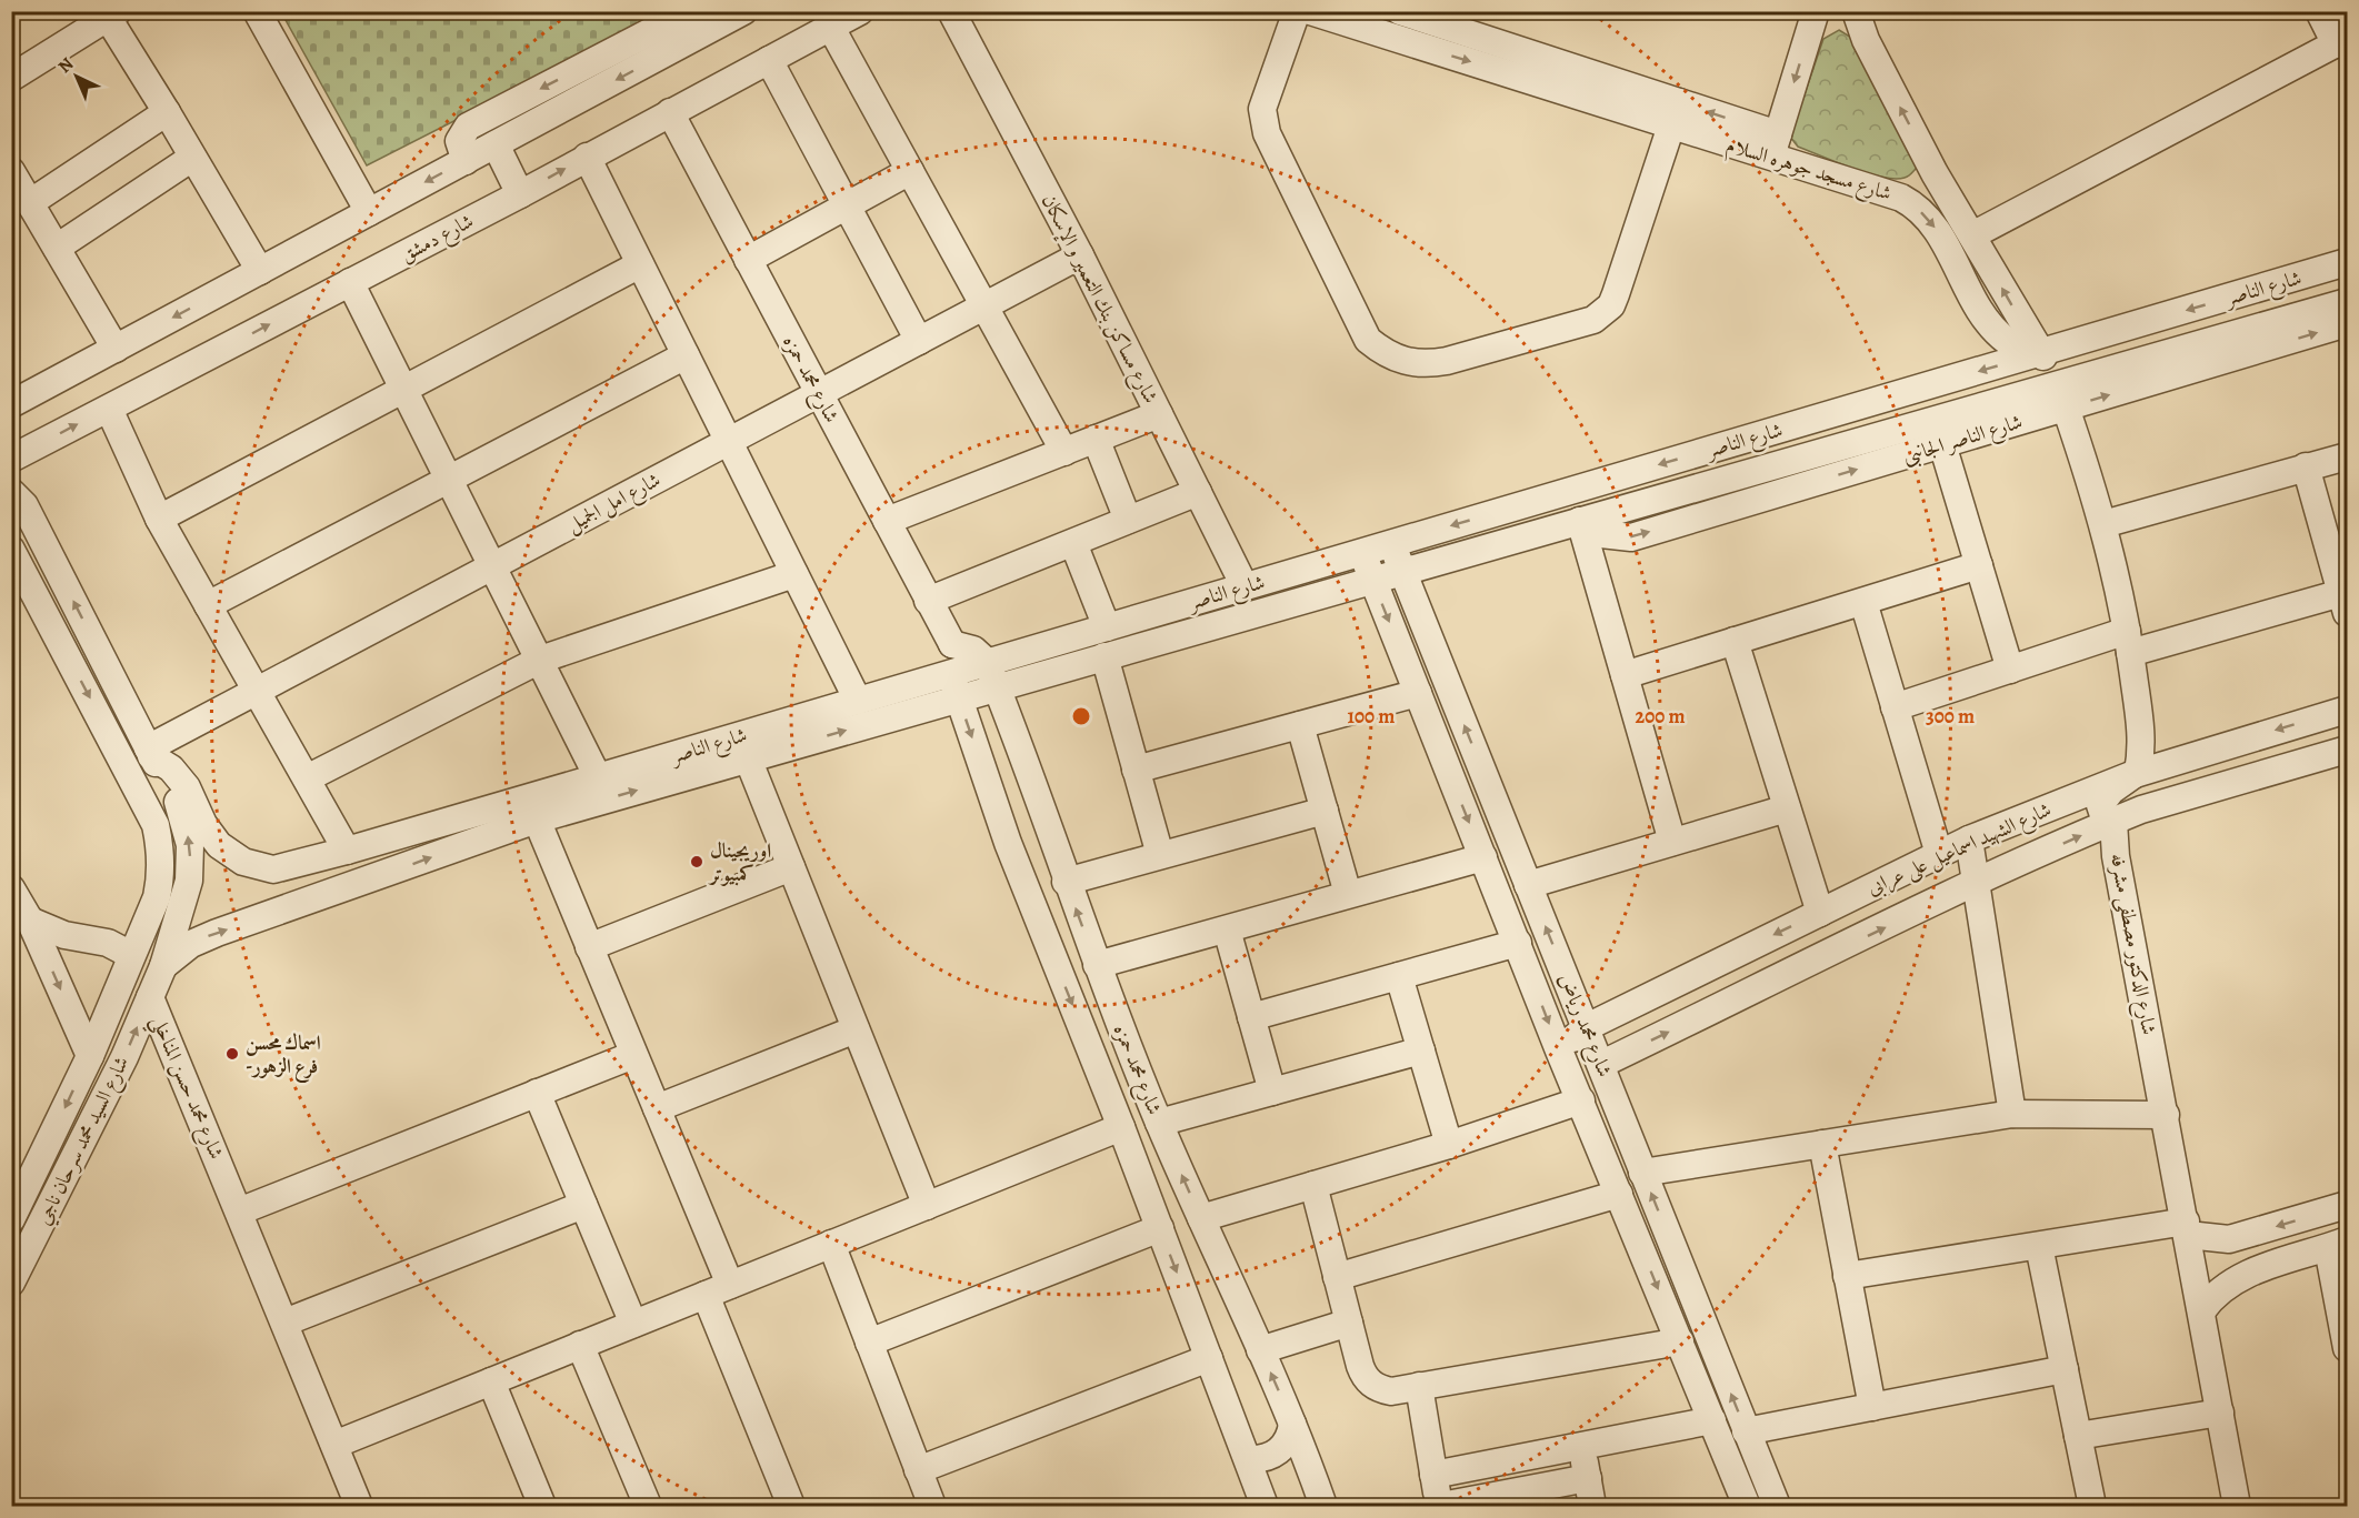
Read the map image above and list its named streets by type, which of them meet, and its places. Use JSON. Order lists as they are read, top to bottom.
{
  "streets": {
    "street": [
      "شارع مسجد جوهره السلام",
      "شارع دمشق",
      "شارع الناصر",
      "شارع مساكن بنك التعمير و الإسكان",
      "شارع محمد حمزه",
      "شارع الناصر الجانبى",
      "شارع امل الجميل",
      "شارع الشهيد اسماعيل على عرابى",
      "شارع الدكتور مصطفى مشرفه",
      "شارع محمد رياض",
      "شارع محمد حسن المناخلي",
      "شارع السيد محمد سرحان ناجي"
    ]
  },
  "crossings": [
    ["شارع مسجد جوهره السلام", "شارع الناصر"],
    ["شارع مسجد جوهره السلام", "شارع الدكتور مصطفى مشرفه"],
    ["شارع دمشق", "شارع محمد حمزه"],
    ["شارع الناصر", "شارع مساكن بنك التعمير و الإسكان"],
    ["شارع الناصر", "شارع محمد حمزه"],
    ["شارع الناصر", "شارع الناصر الجانبى"],
    ["شارع الناصر", "شارع امل الجميل"],
    ["شارع الناصر", "شارع الدكتور مصطفى مشرفه"],
    ["شارع الناصر", "شارع محمد رياض"],
    ["شارع الناصر", "شارع محمد حسن المناخلي"],
    ["شارع مساكن بنك التعمير و الإسكان", "شارع امل الجميل"],
    ["شارع محمد حمزه", "شارع امل الجميل"],
    ["شارع الناصر الجانبى", "شارع الدكتور مصطفى مشرفه"],
    ["شارع امل الجميل", "شارع محمد حسن المناخلي"],
    ["شارع الشهيد اسماعيل على عرابى", "شارع الدكتور مصطفى مشرفه"],
    ["شارع الشهيد اسماعيل على عرابى", "شارع محمد رياض"],
    ["شارع محمد حسن المناخلي", "شارع السيد محمد سرحان ناجي"]
  ],
  "places": ["اوريجينال كمبيوتر", "اسماك محسن -فرع الزهور"],
  "north": "top left",
  "rings": ["100 m", "200 m", "300 m"]
}
